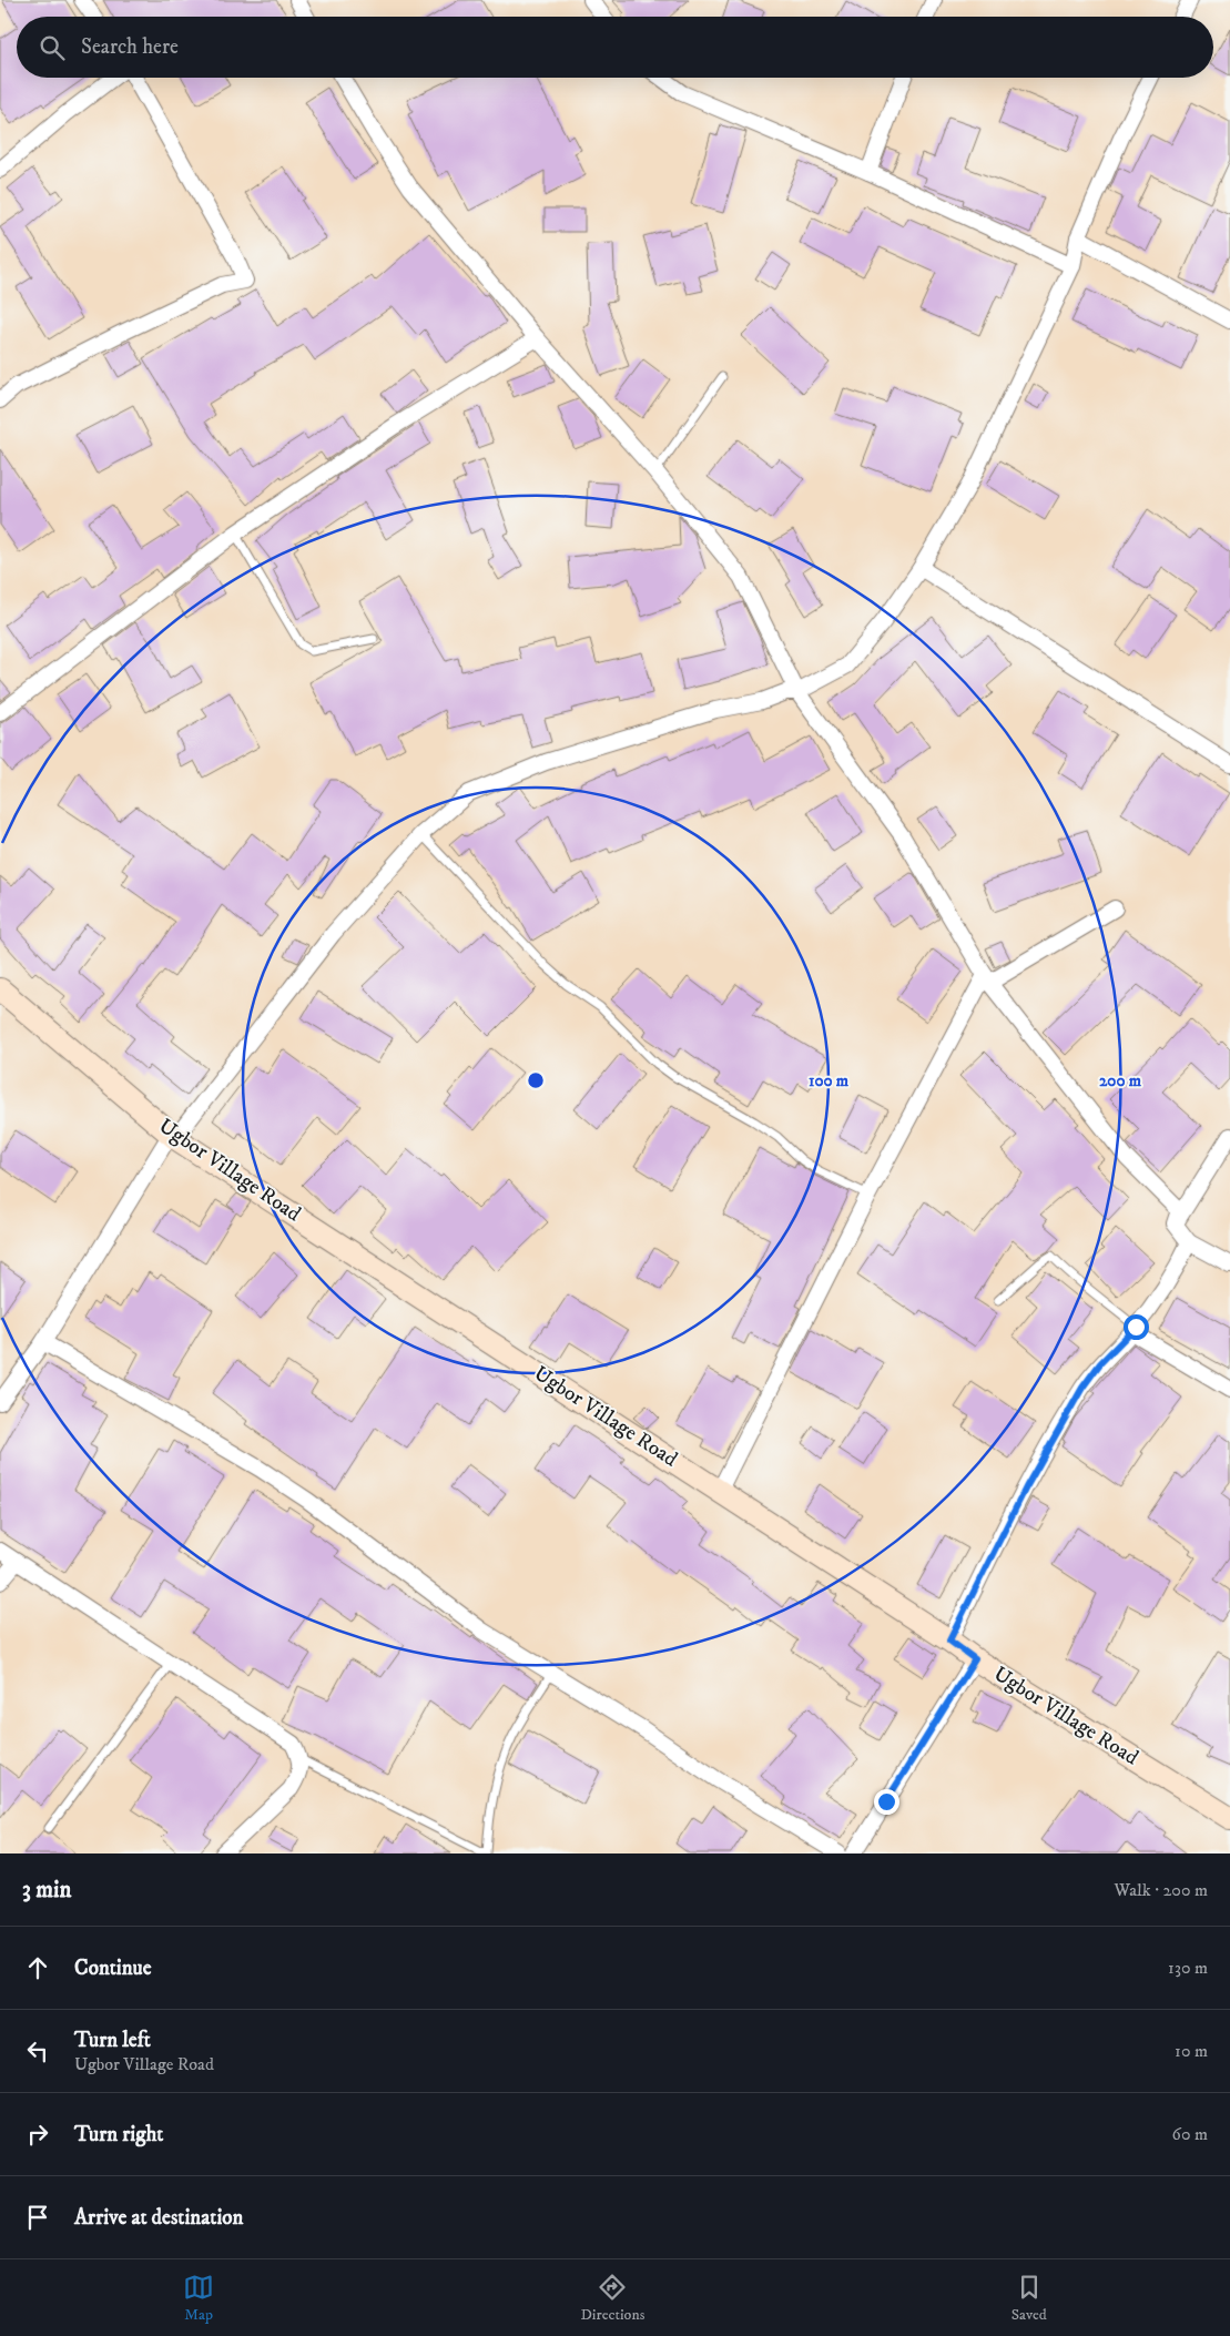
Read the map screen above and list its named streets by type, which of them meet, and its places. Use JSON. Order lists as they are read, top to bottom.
{
  "streets": {
    "street": ["Ugbor Village Road"]
  },
  "page": {
    "search": "Search here",
    "heading": ["3 min", "Walk · 200 m"],
    "list": [
      ["Continue", "130 m"],
      ["Turn left", "Ugbor Village Road", "10 m"],
      ["Turn right", "60 m"],
      "Arrive at destination"
    ],
    "nav": ["Map", "Directions", "Saved"]
  },
  "rings": ["100 m", "200 m"]
}
